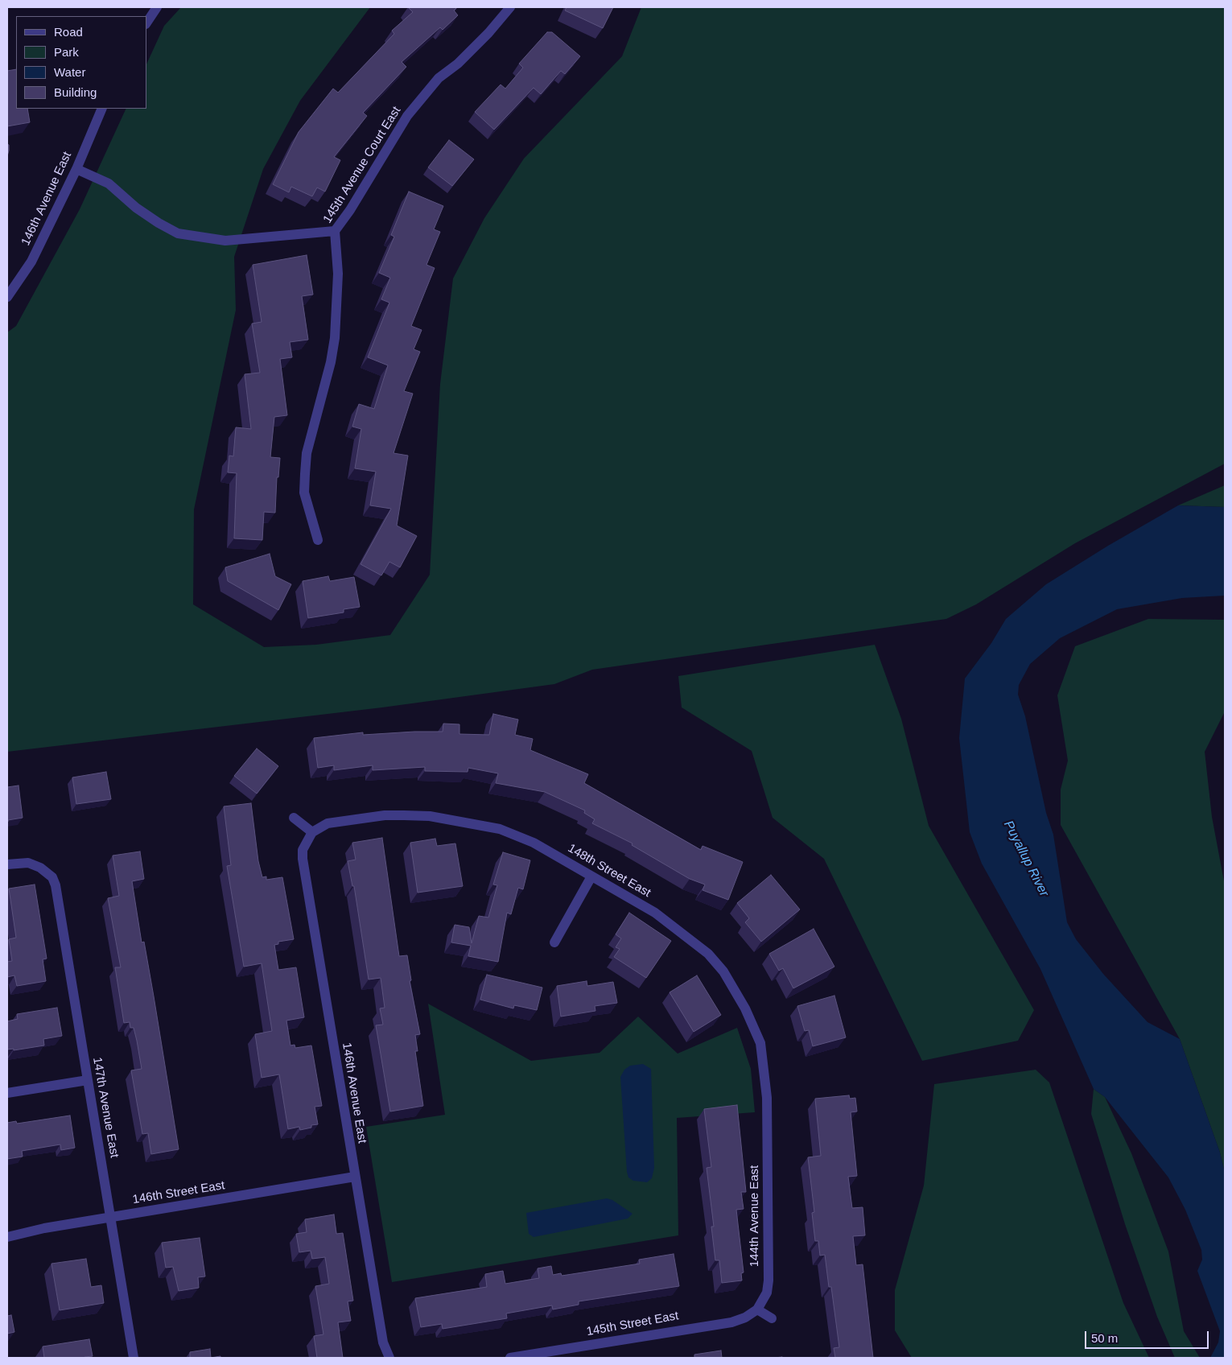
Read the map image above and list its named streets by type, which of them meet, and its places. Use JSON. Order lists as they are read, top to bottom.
{
  "streets": {
    "street": [
      "145th Avenue Court East",
      "146th Avenue East",
      "148th Street East",
      "147th Avenue East",
      "146th Street East",
      "144th Avenue East",
      "145th Street East"
    ]
  },
  "crossings": [
    ["146th Avenue East", "148th Street East"],
    ["146th Avenue East", "146th Street East"],
    ["148th Street East", "144th Avenue East"],
    ["147th Avenue East", "146th Street East"],
    ["144th Avenue East", "145th Street East"]
  ],
  "water": ["Puyallup River"],
  "legend": [
    "Road",
    "Park",
    "Water",
    "Building"
  ],
  "scale_bar": "50 m"
}
